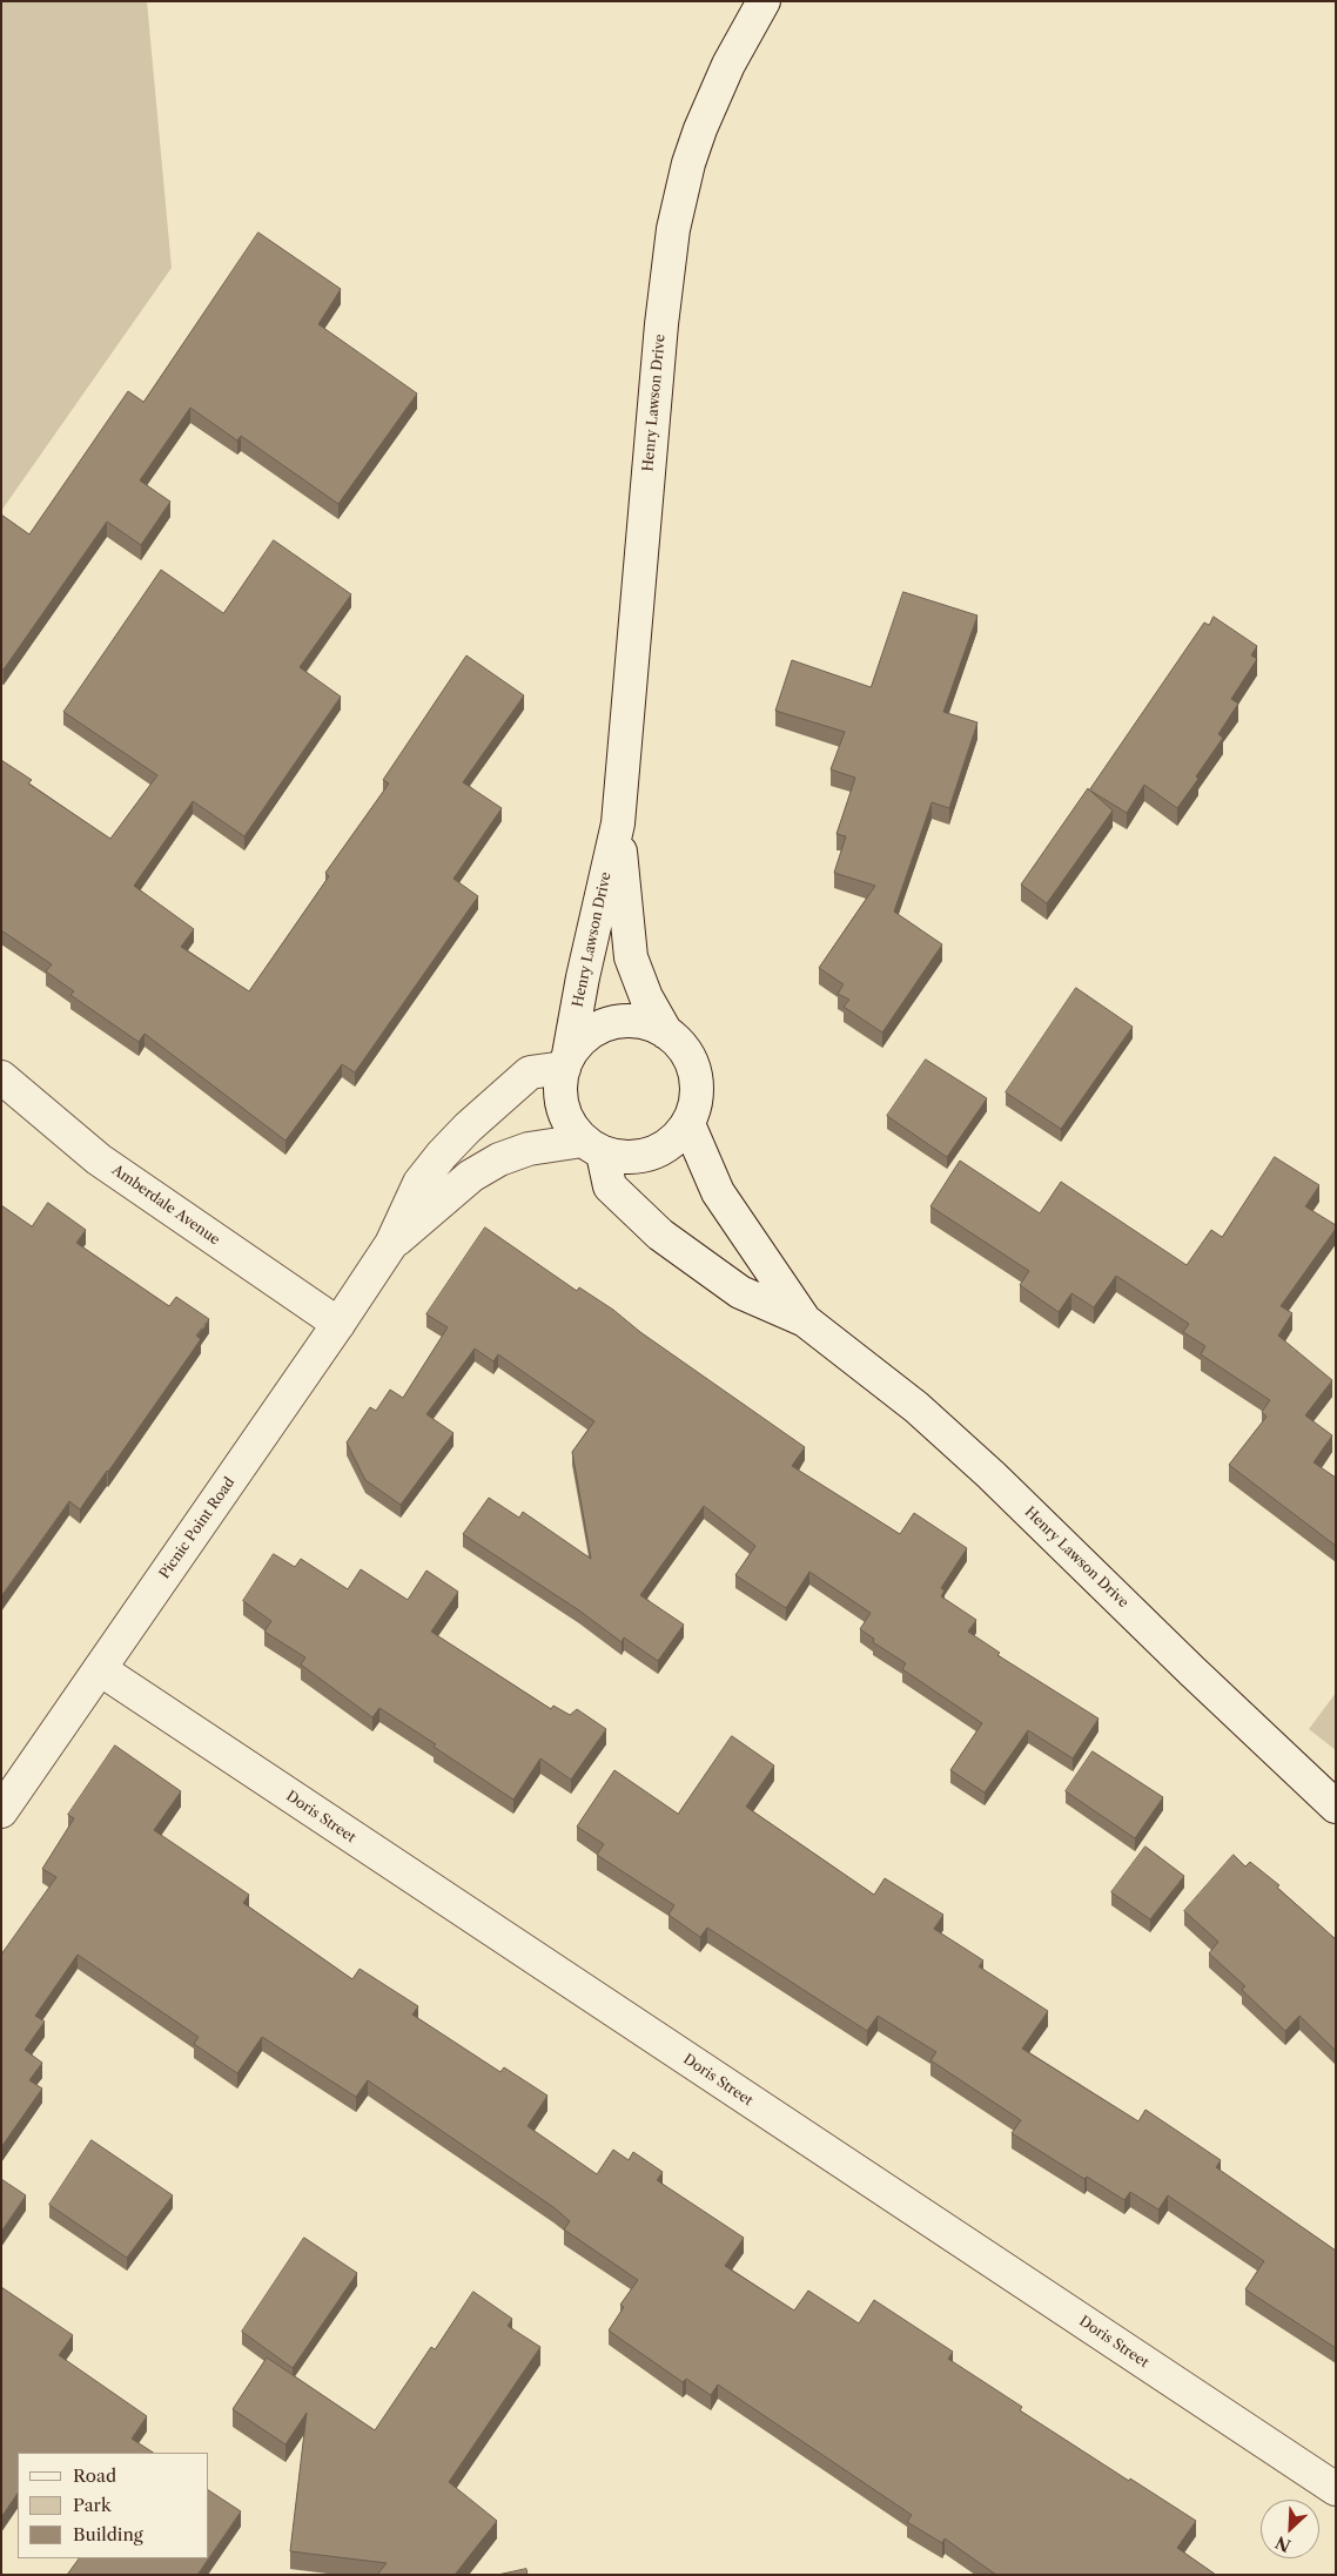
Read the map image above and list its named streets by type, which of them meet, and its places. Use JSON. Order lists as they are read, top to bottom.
{
  "streets": {
    "street": [
      "Henry Lawson Drive",
      "Amberdale Avenue",
      "Picnic Point Road",
      "Doris Street"
    ]
  },
  "crossings": [
    ["Henry Lawson Drive", "Picnic Point Road"],
    ["Amberdale Avenue", "Picnic Point Road"],
    ["Picnic Point Road", "Doris Street"]
  ],
  "legend": ["Road", "Park", "Building"],
  "north": "bottom left"
}
